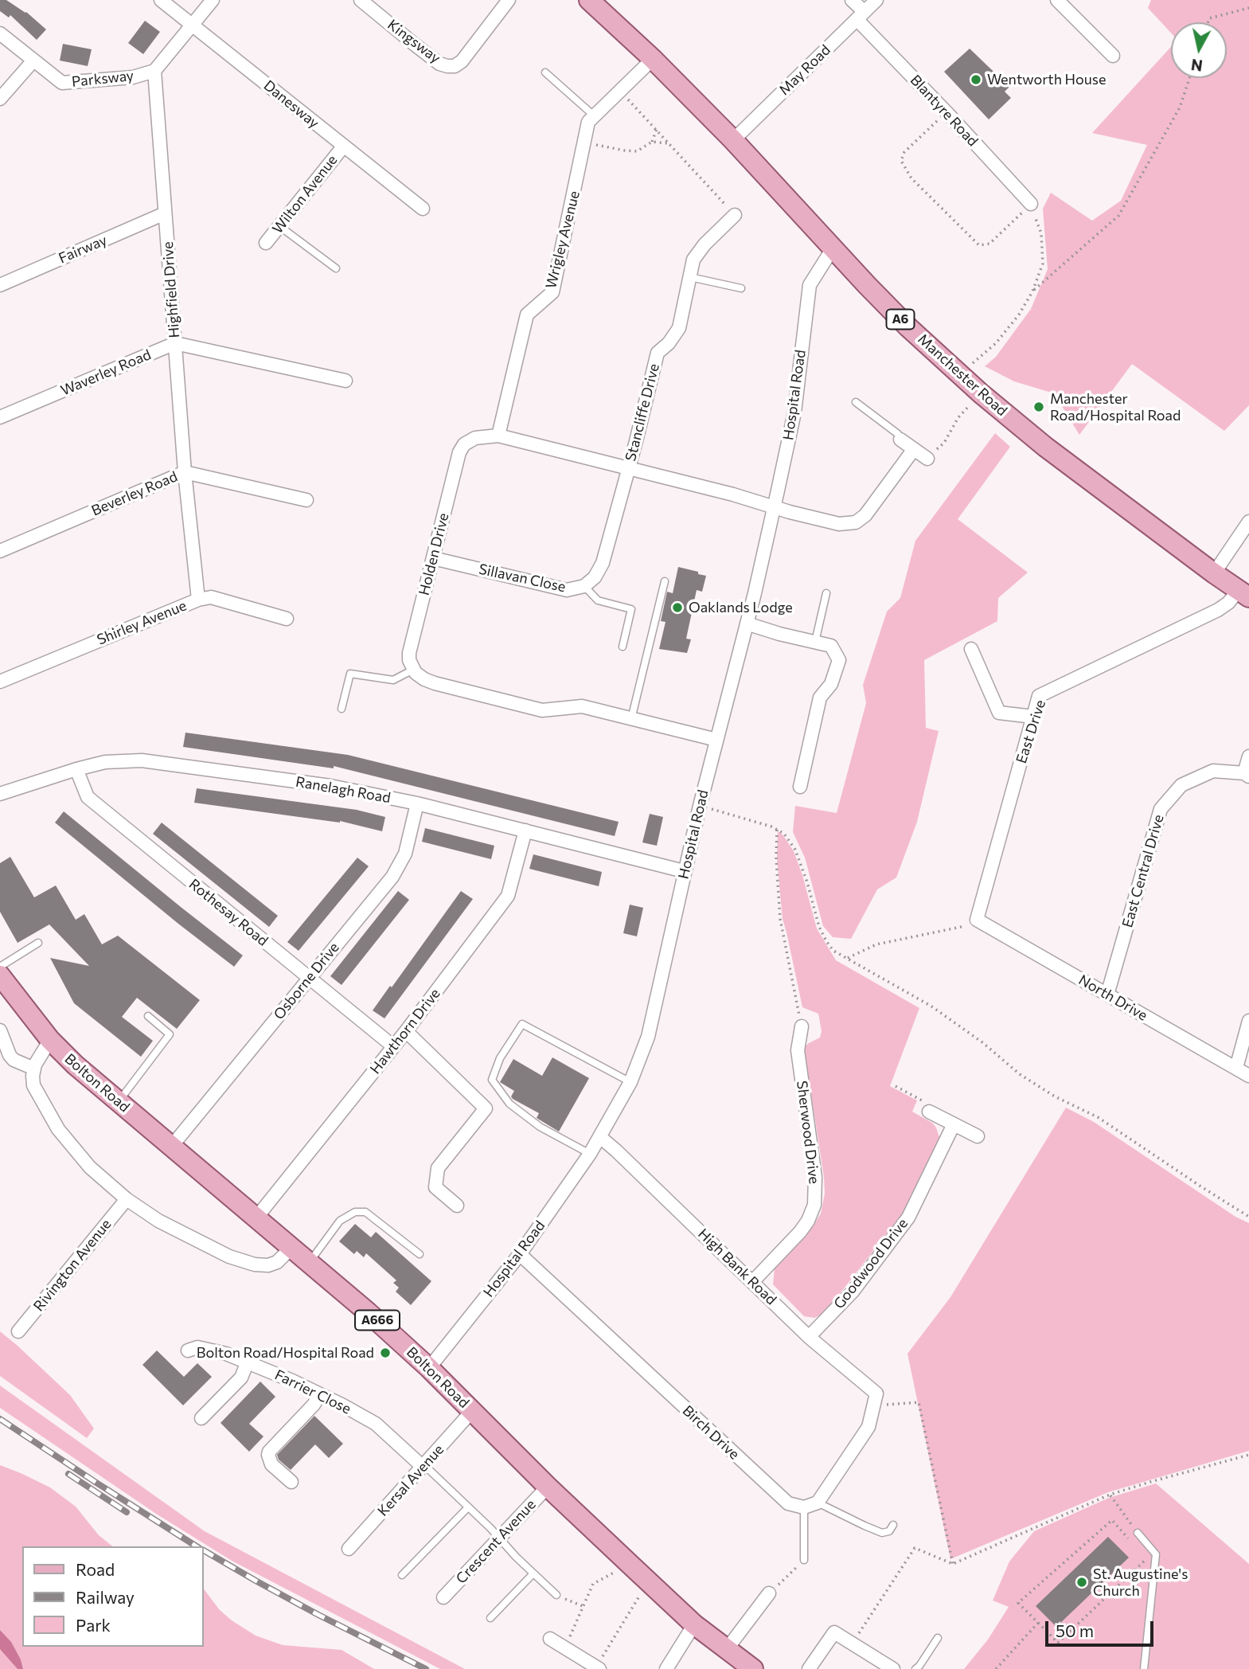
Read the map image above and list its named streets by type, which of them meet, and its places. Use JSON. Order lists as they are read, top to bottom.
{
  "streets": {
    "main road": [
      "A6",
      "Manchester Road",
      "Bolton Road",
      "A666"
    ],
    "street": [
      "Kingsway",
      "May Road",
      "Parksway",
      "Danesway",
      "Blantyre Road",
      "Wilton Avenue",
      "Wrigley Avenue",
      "Fairway",
      "Highfield Drive",
      "Waverley Road",
      "Hospital Road",
      "Stancliffe Drive",
      "Beverley Road",
      "Holden Drive",
      "Sillavan Close",
      "Shirley Avenue",
      "East Drive",
      "Ranelagh Road",
      "East Central Drive",
      "Rothesay Road",
      "Osborne Drive",
      "North Drive",
      "Hawthorn Drive",
      "Sherwood Drive",
      "Goodwood Drive",
      "Rivington Avenue",
      "High Bank Road",
      "Farrier Close",
      "Birch Drive",
      "Kersal Avenue",
      "Crescent Avenue"
    ]
  },
  "crossings": [
    ["May Road", "Blantyre Road"],
    ["May Road", "Manchester Road"],
    ["Parksway", "Highfield Drive"],
    ["Danesway", "Wilton Avenue"],
    ["Wrigley Avenue", "Manchester Road"],
    ["Wrigley Avenue", "Holden Drive"],
    ["Fairway", "Highfield Drive"],
    ["Highfield Drive", "Waverley Road"],
    ["Highfield Drive", "Beverley Road"],
    ["Highfield Drive", "Shirley Avenue"],
    ["Manchester Road", "Hospital Road"],
    ["Manchester Road", "East Drive"],
    ["Hospital Road", "Holden Drive"],
    ["Hospital Road", "Ranelagh Road"],
    ["Hospital Road", "Bolton Road"],
    ["Hospital Road", "High Bank Road"],
    ["Hospital Road", "Birch Drive"],
    ["Stancliffe Drive", "Holden Drive"],
    ["Stancliffe Drive", "Sillavan Close"],
    ["Holden Drive", "Sillavan Close"],
    ["East Drive", "North Drive"],
    ["Ranelagh Road", "Rothesay Road"],
    ["Ranelagh Road", "Osborne Drive"],
    ["Ranelagh Road", "Hawthorn Drive"],
    ["East Central Drive", "North Drive"],
    ["Rothesay Road", "Osborne Drive"],
    ["Rothesay Road", "Hawthorn Drive"],
    ["Osborne Drive", "Bolton Road"],
    ["Hawthorn Drive", "Bolton Road"],
    ["Bolton Road", "Kersal Avenue"],
    ["Bolton Road", "Crescent Avenue"],
    ["Sherwood Drive", "High Bank Road"],
    ["Goodwood Drive", "High Bank Road"],
    ["Farrier Close", "Kersal Avenue"]
  ],
  "places": [
    "Wentworth House",
    "Manchester Road/Hospital Road",
    "Oaklands Lodge",
    "Bolton Road/Hospital Road",
    "St. Augustine's Church"
  ],
  "legend": ["Road", "Railway", "Park"],
  "scale_bar": "50 m",
  "north": "bottom"
}
